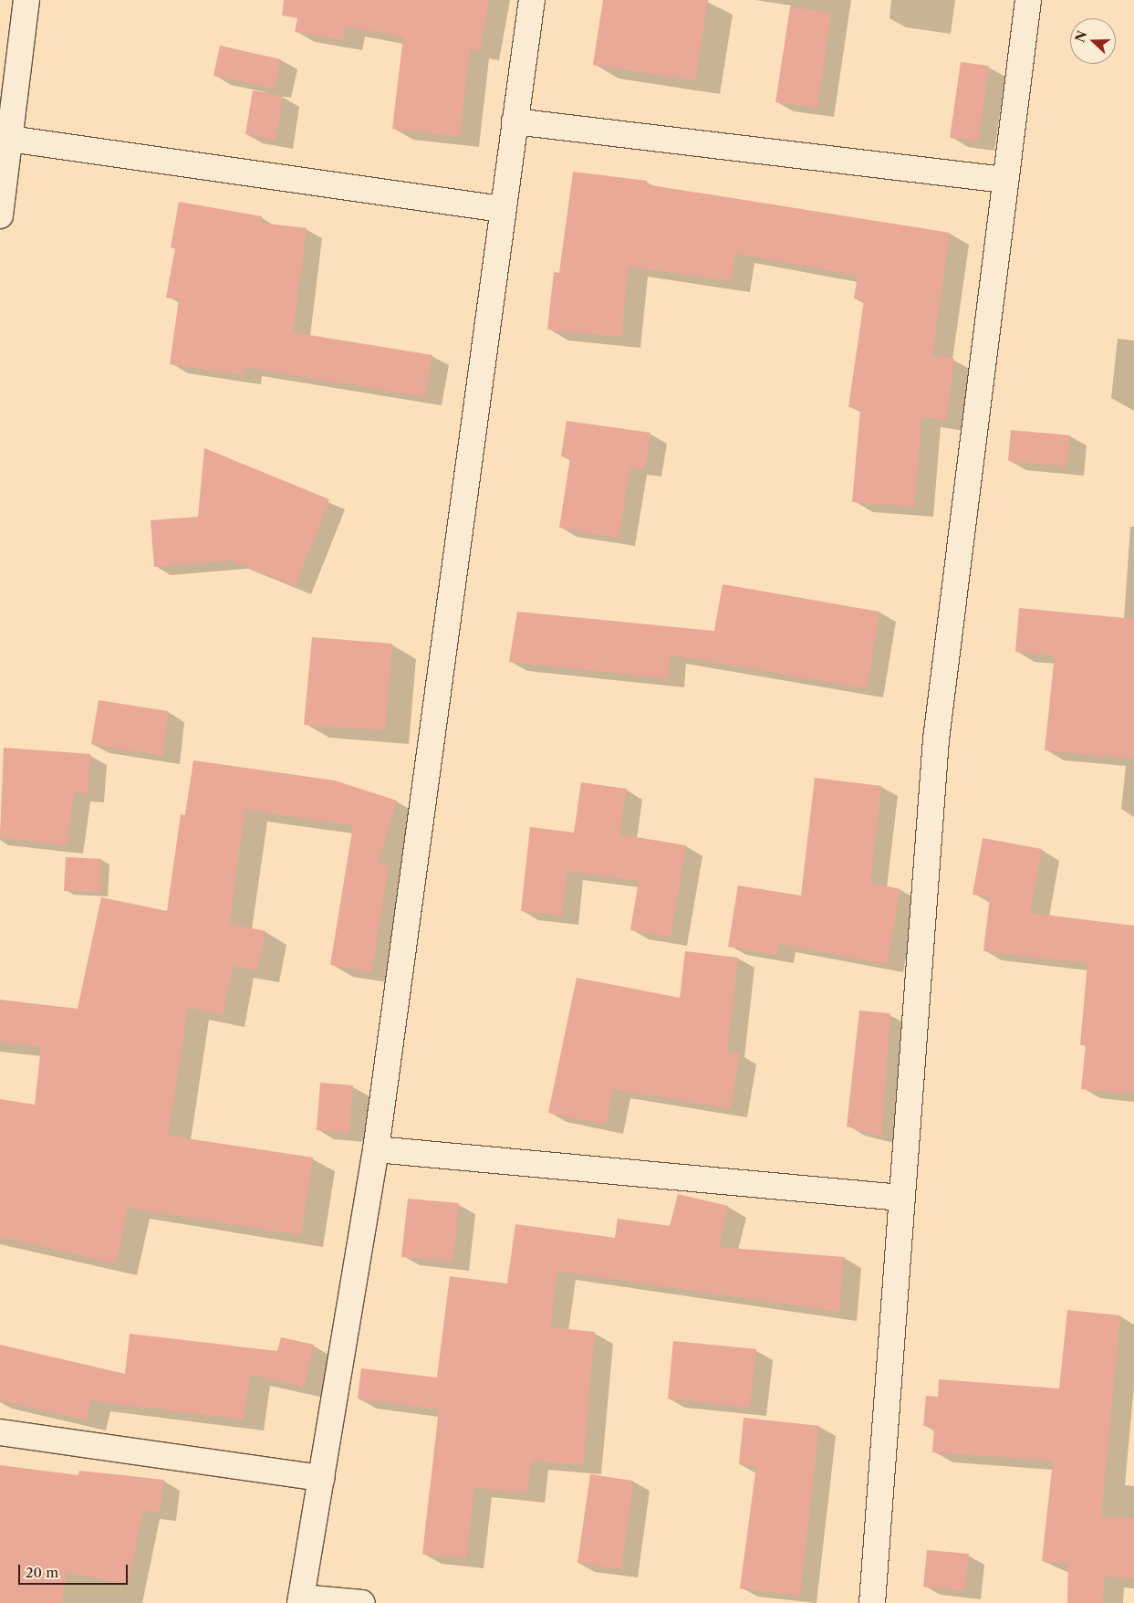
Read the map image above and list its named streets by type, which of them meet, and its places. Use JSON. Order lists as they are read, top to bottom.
{
  "scale_bar": "20 m",
  "north": "left"
}
